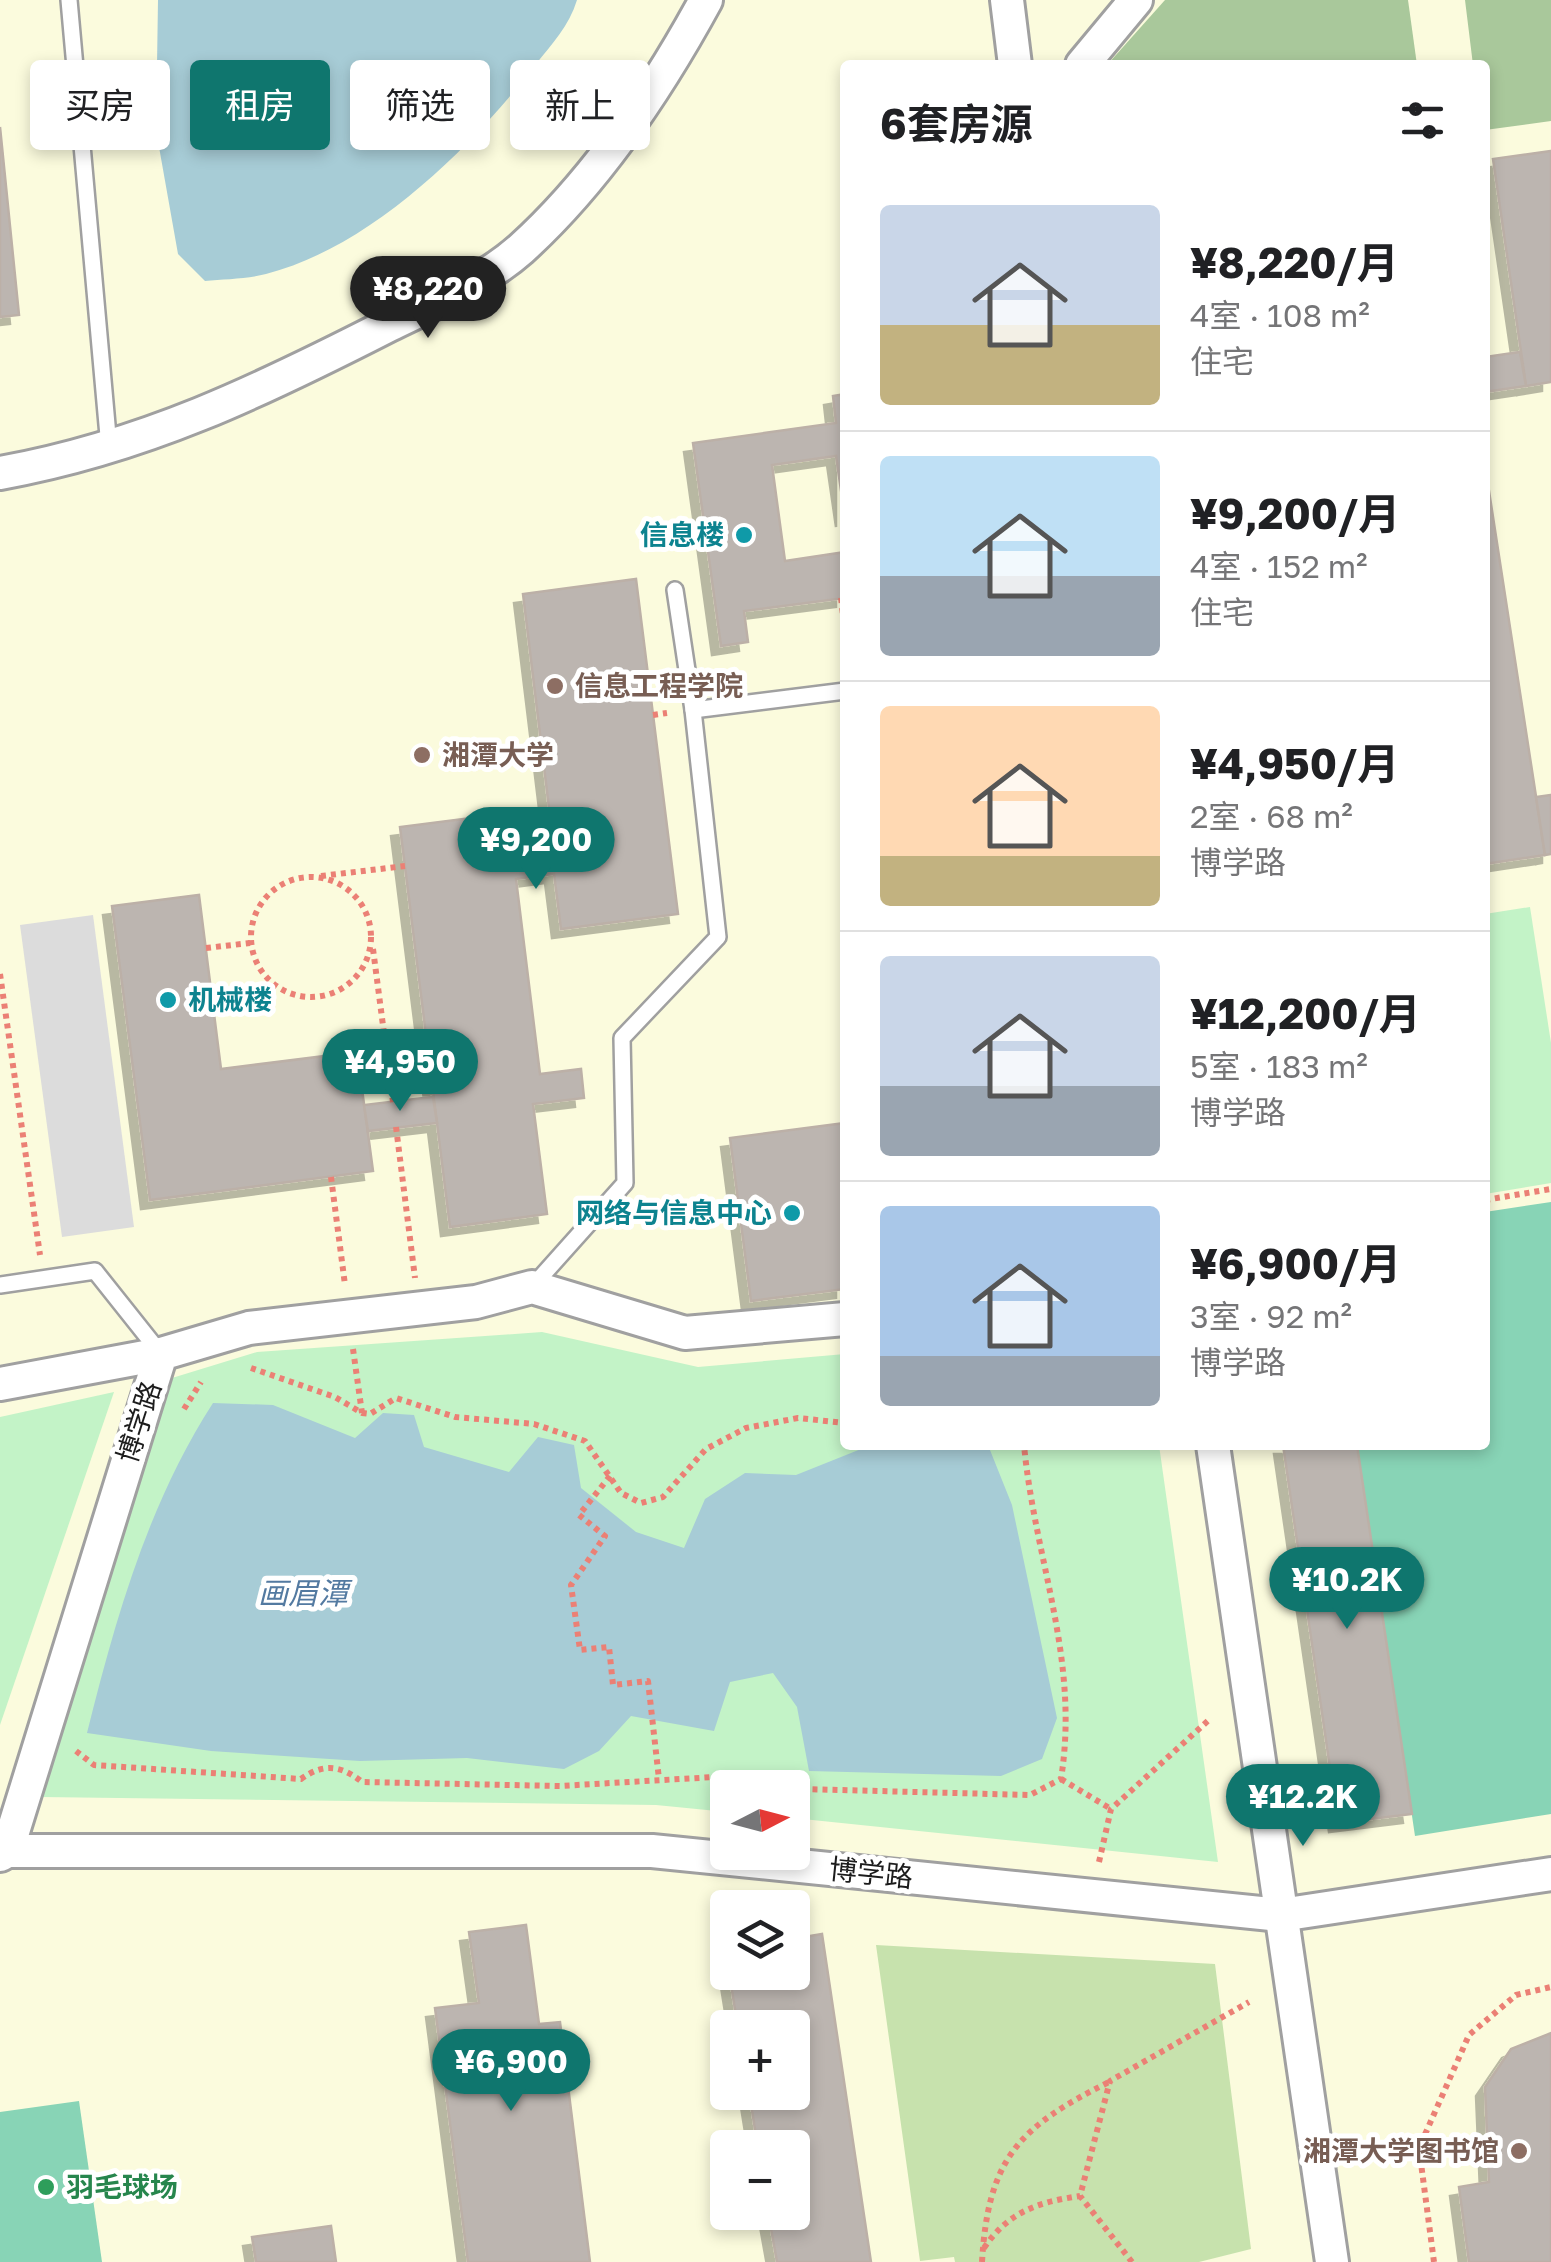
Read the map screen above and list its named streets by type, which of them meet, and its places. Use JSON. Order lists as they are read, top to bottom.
{
  "streets": {
    "street": ["博学路"]
  },
  "water": ["画眉潭"],
  "places": [
    "信息楼",
    "信息工程学院",
    "湘潭大学",
    "机械楼",
    "网络与信息中心",
    "湘潭大学图书馆",
    "羽毛球场"
  ],
  "north": "right",
  "page": {
    "chip": [
      "买房",
      "租房",
      "筛选",
      "新上"
    ],
    "heading": "6套房源",
    "list": [
      {
        "name": "¥8,220/月",
        "note": "4室 · 108 m² · 住宅"
      },
      {
        "name": "¥9,200/月",
        "note": "4室 · 152 m² · 住宅"
      },
      {
        "name": "¥4,950/月",
        "note": "2室 · 68 m² · 博学路"
      },
      {
        "name": "¥12,200/月",
        "note": "5室 · 183 m² · 博学路"
      },
      {
        "name": "¥6,900/月",
        "note": "3室 · 92 m² · 博学路"
      }
    ],
    "price": [
      "¥8,220",
      "¥9,200",
      "¥4,950",
      "¥10.2K",
      "¥12.2K",
      "¥6,900"
    ],
    "map_buttons": ["+", "−"]
  }
}
